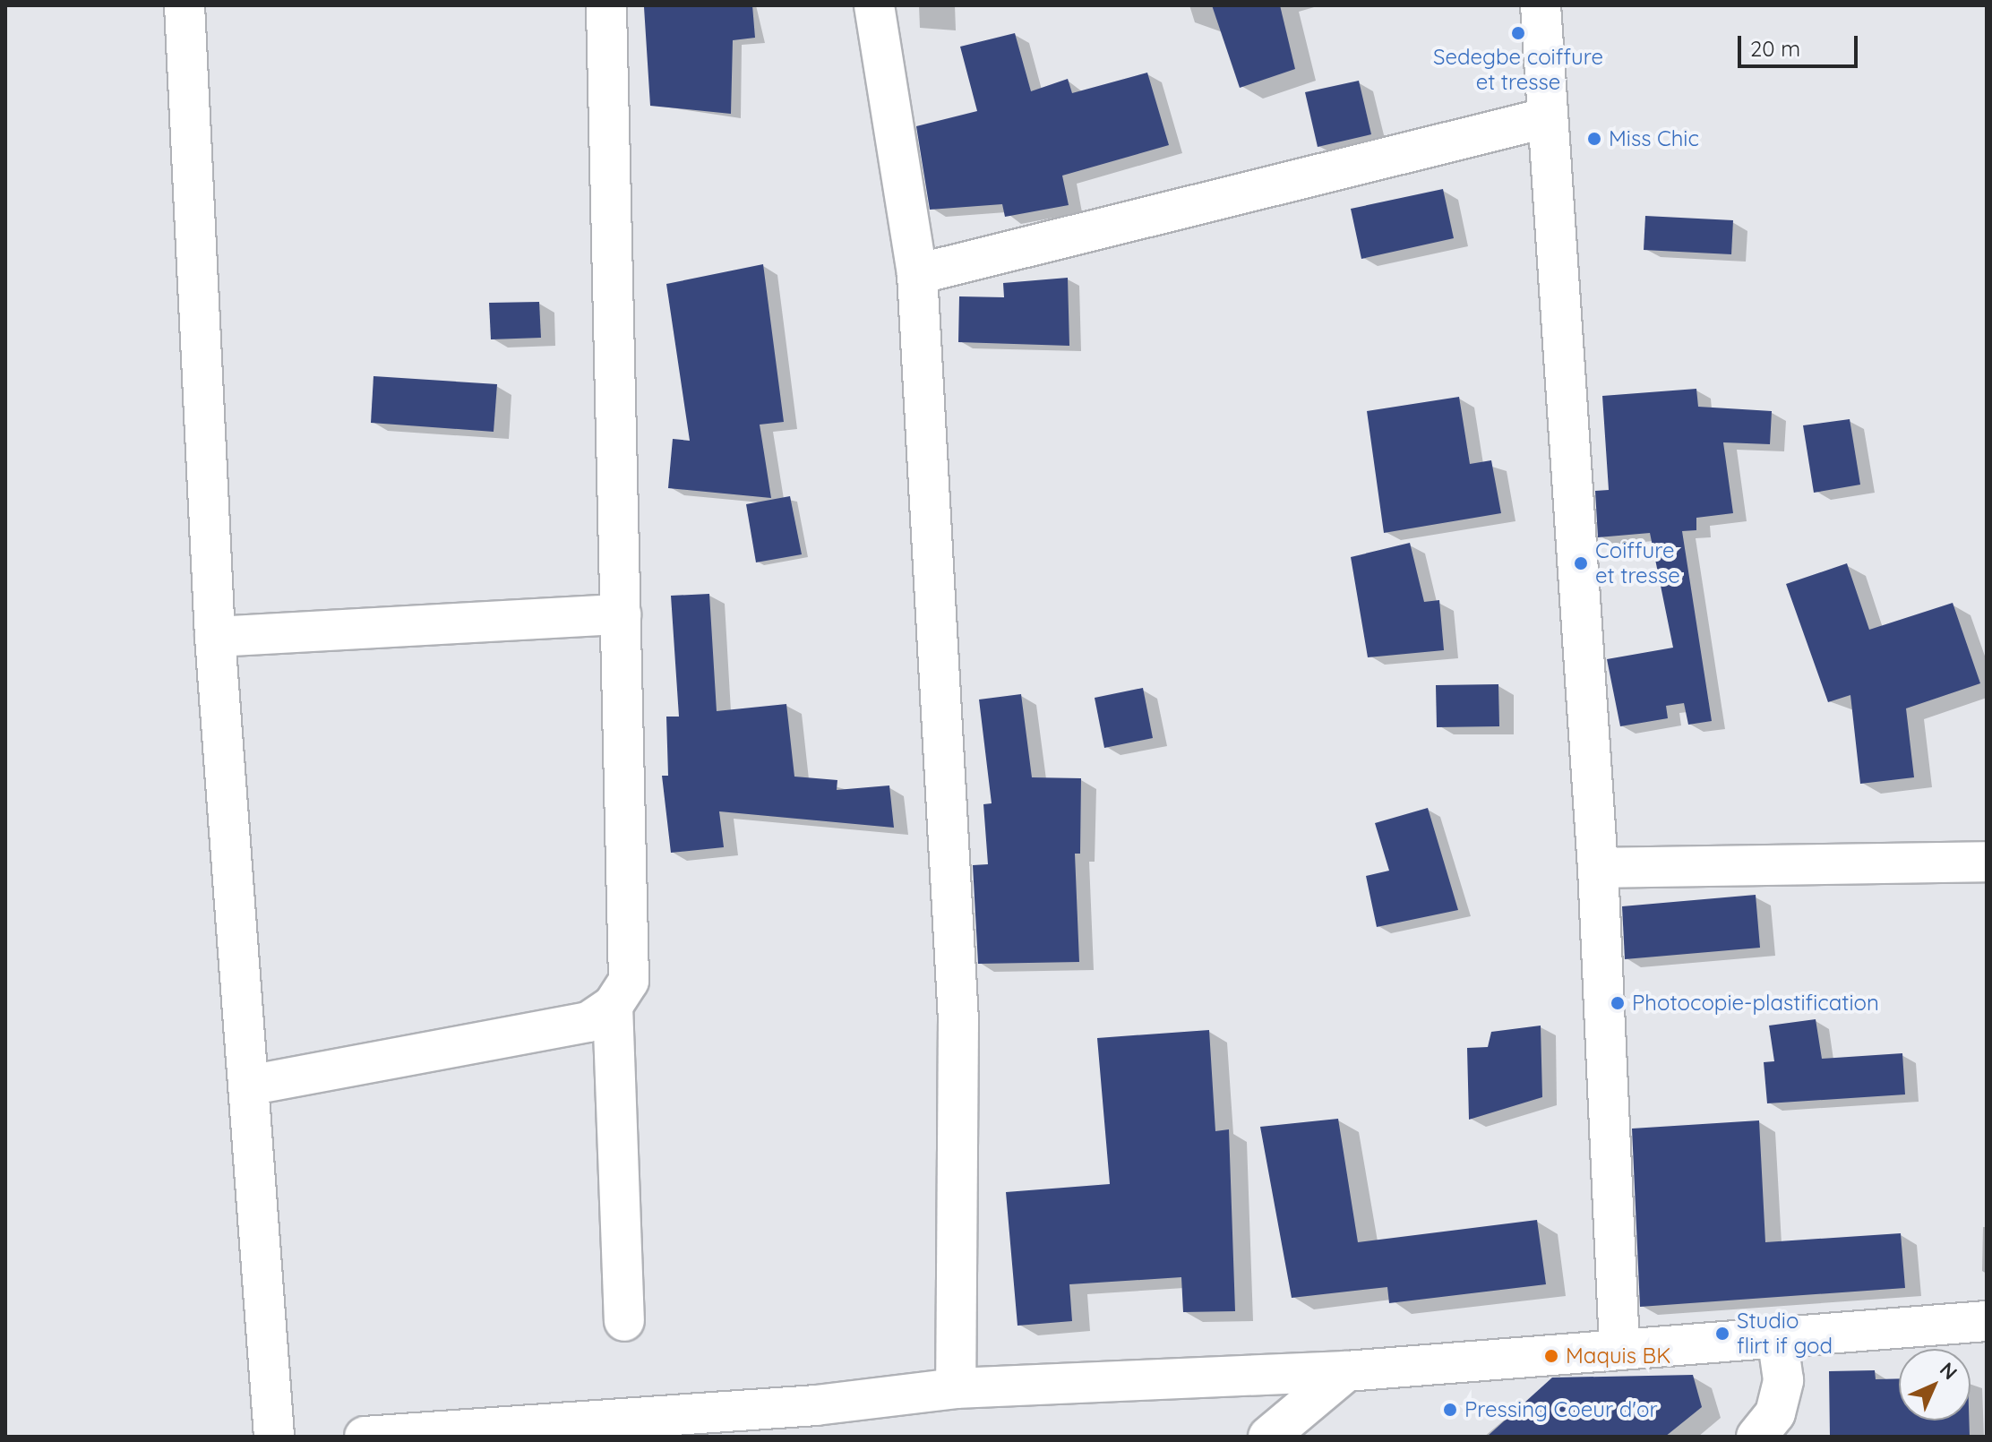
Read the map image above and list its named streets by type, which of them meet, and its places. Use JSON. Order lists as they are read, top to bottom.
{
  "places": [
    "Sedegbe coiffure et tresse",
    "Miss Chic",
    "Coiffure et tresse",
    "Photocopie-plastification",
    "Studio flirt if god",
    "Maquis BK",
    "Pressing Coeur d'or"
  ],
  "scale_bar": "20 m",
  "north": "top right"
}
